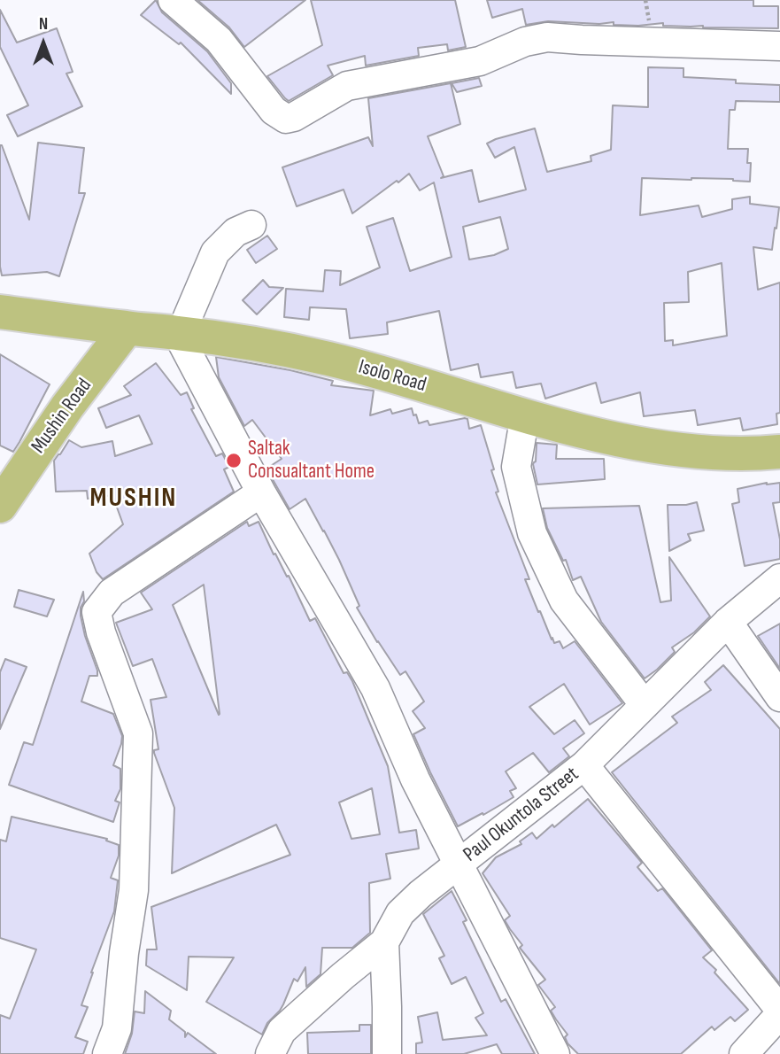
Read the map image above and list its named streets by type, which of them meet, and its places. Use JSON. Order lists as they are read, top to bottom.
{
  "streets": {
    "main road": ["Isolo Road", "Mushin Road"],
    "street": ["Paul Okuntola Street"]
  },
  "crossings": [
    ["Isolo Road", "Mushin Road"]
  ],
  "districts": ["MUSHIN"],
  "places": ["Saltak Consualtant Home"],
  "north": "top"
}
